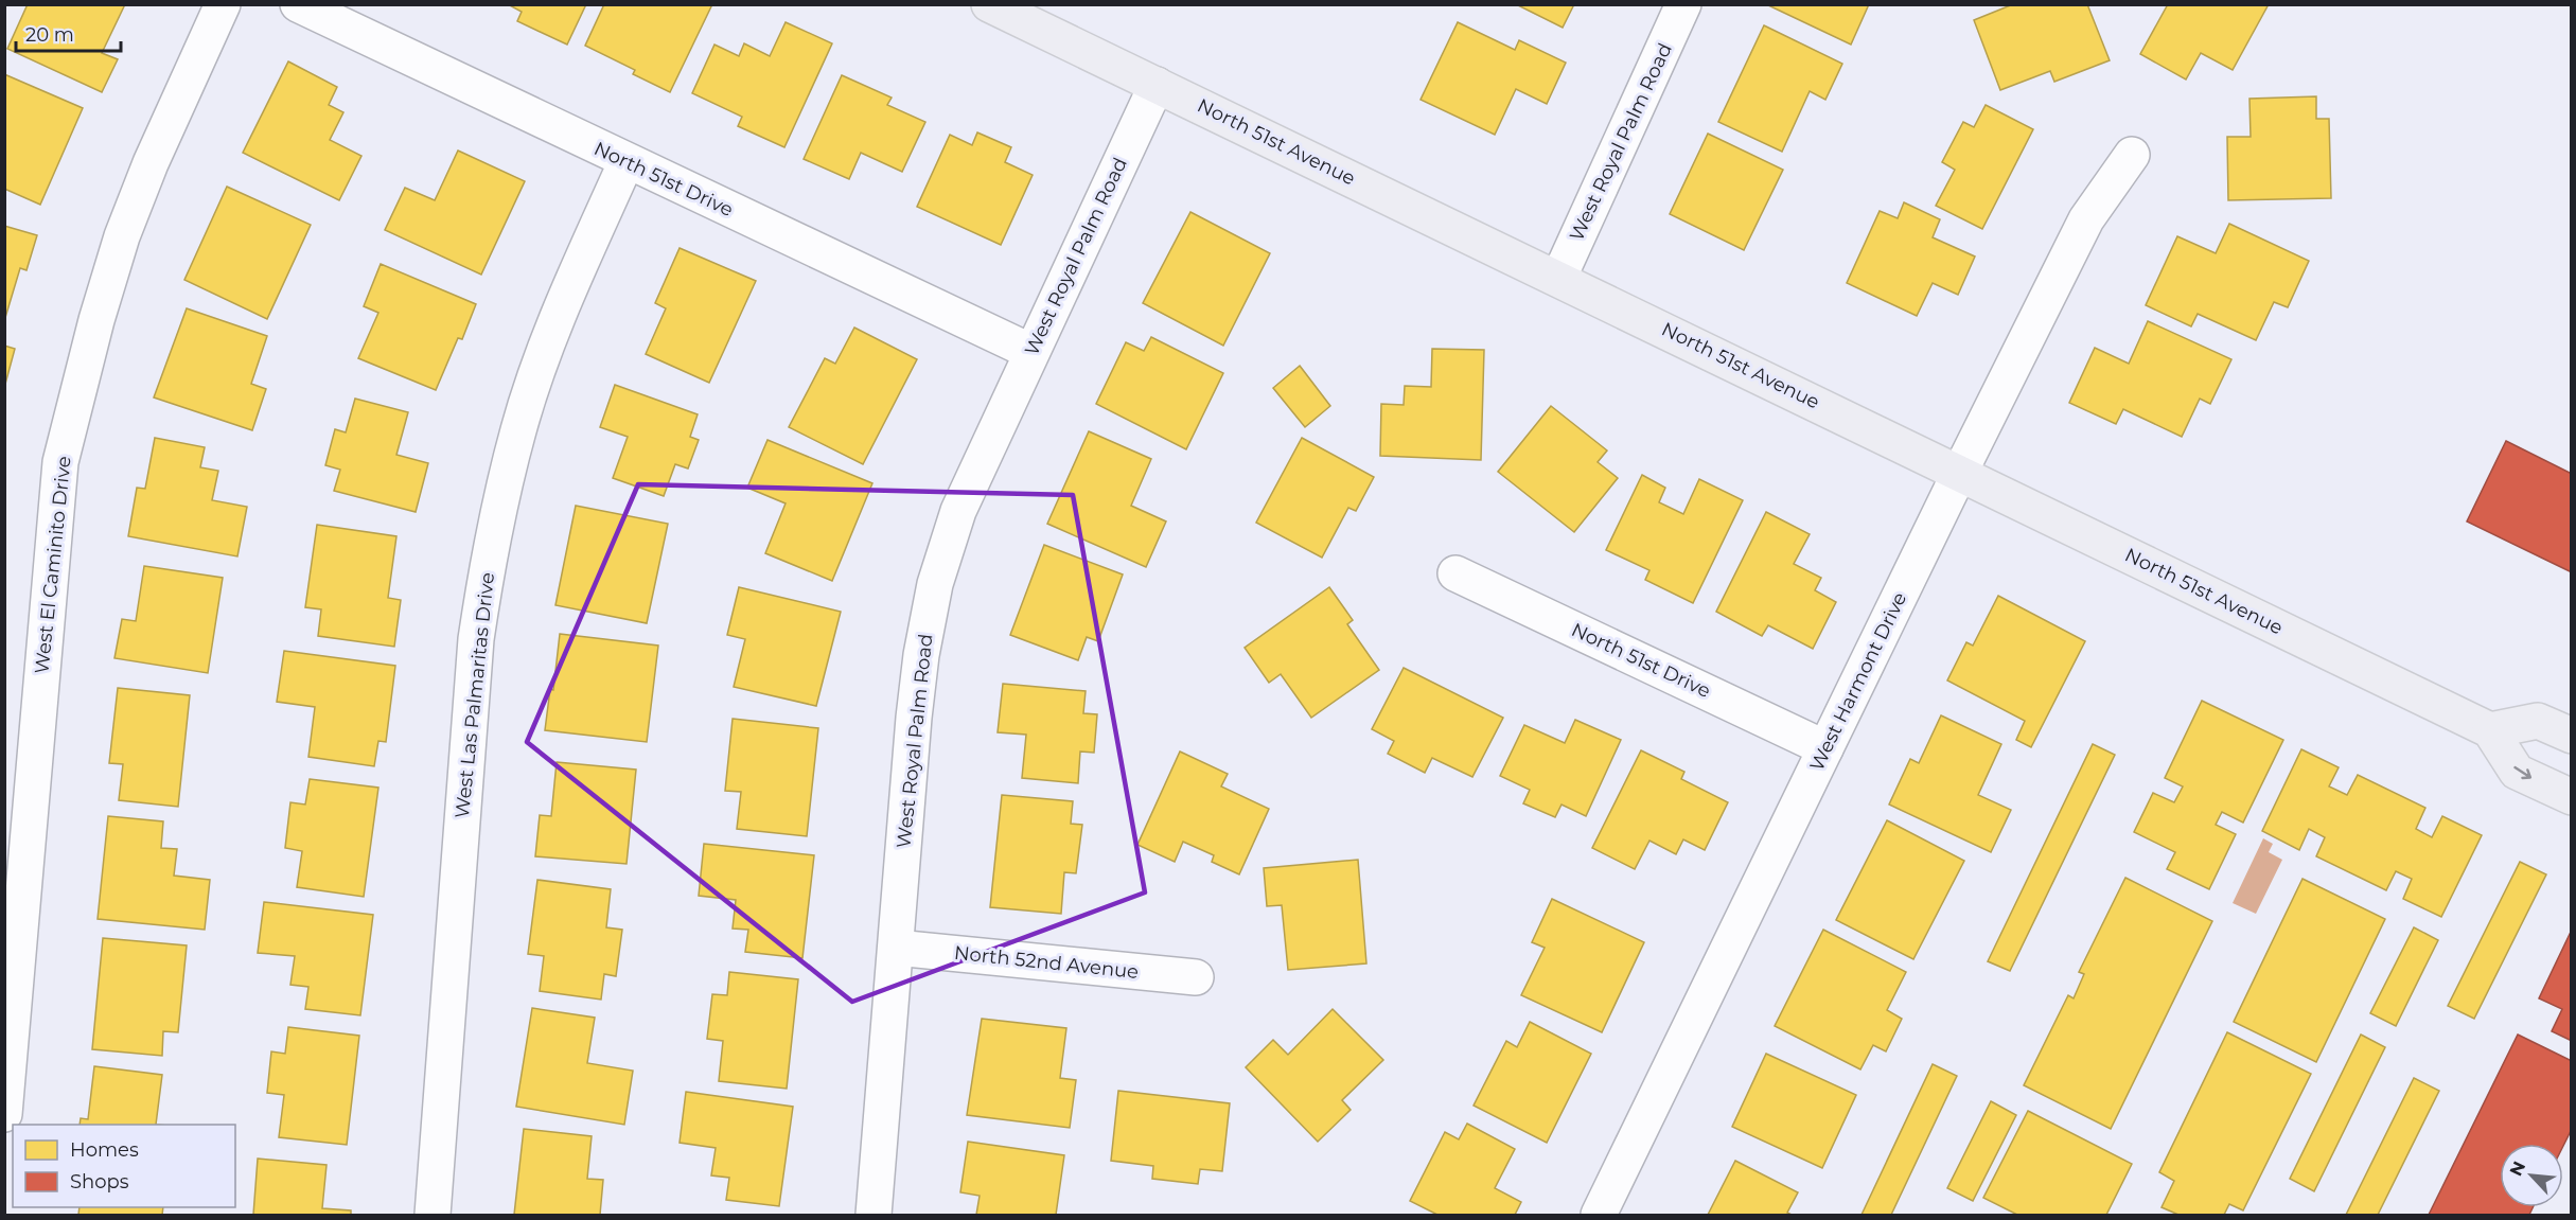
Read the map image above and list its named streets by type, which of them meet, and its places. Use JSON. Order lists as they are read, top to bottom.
{
  "streets": {
    "main road": ["North 51st Avenue"],
    "street": [
      "West Royal Palm Road",
      "North 51st Drive",
      "West El Caminito Drive",
      "West Harmont Drive",
      "West Las Palmaritas Drive",
      "North 52nd Avenue"
    ]
  },
  "crossings": [
    ["North 51st Avenue", "West Royal Palm Road"],
    ["North 51st Avenue", "West Harmont Drive"],
    ["West Royal Palm Road", "North 51st Drive"],
    ["West Royal Palm Road", "North 52nd Avenue"],
    ["North 51st Drive", "West Harmont Drive"],
    ["North 51st Drive", "West Las Palmaritas Drive"]
  ],
  "legend": ["Homes", "Shops"],
  "scale_bar": "20 m",
  "north": "top left"
}
